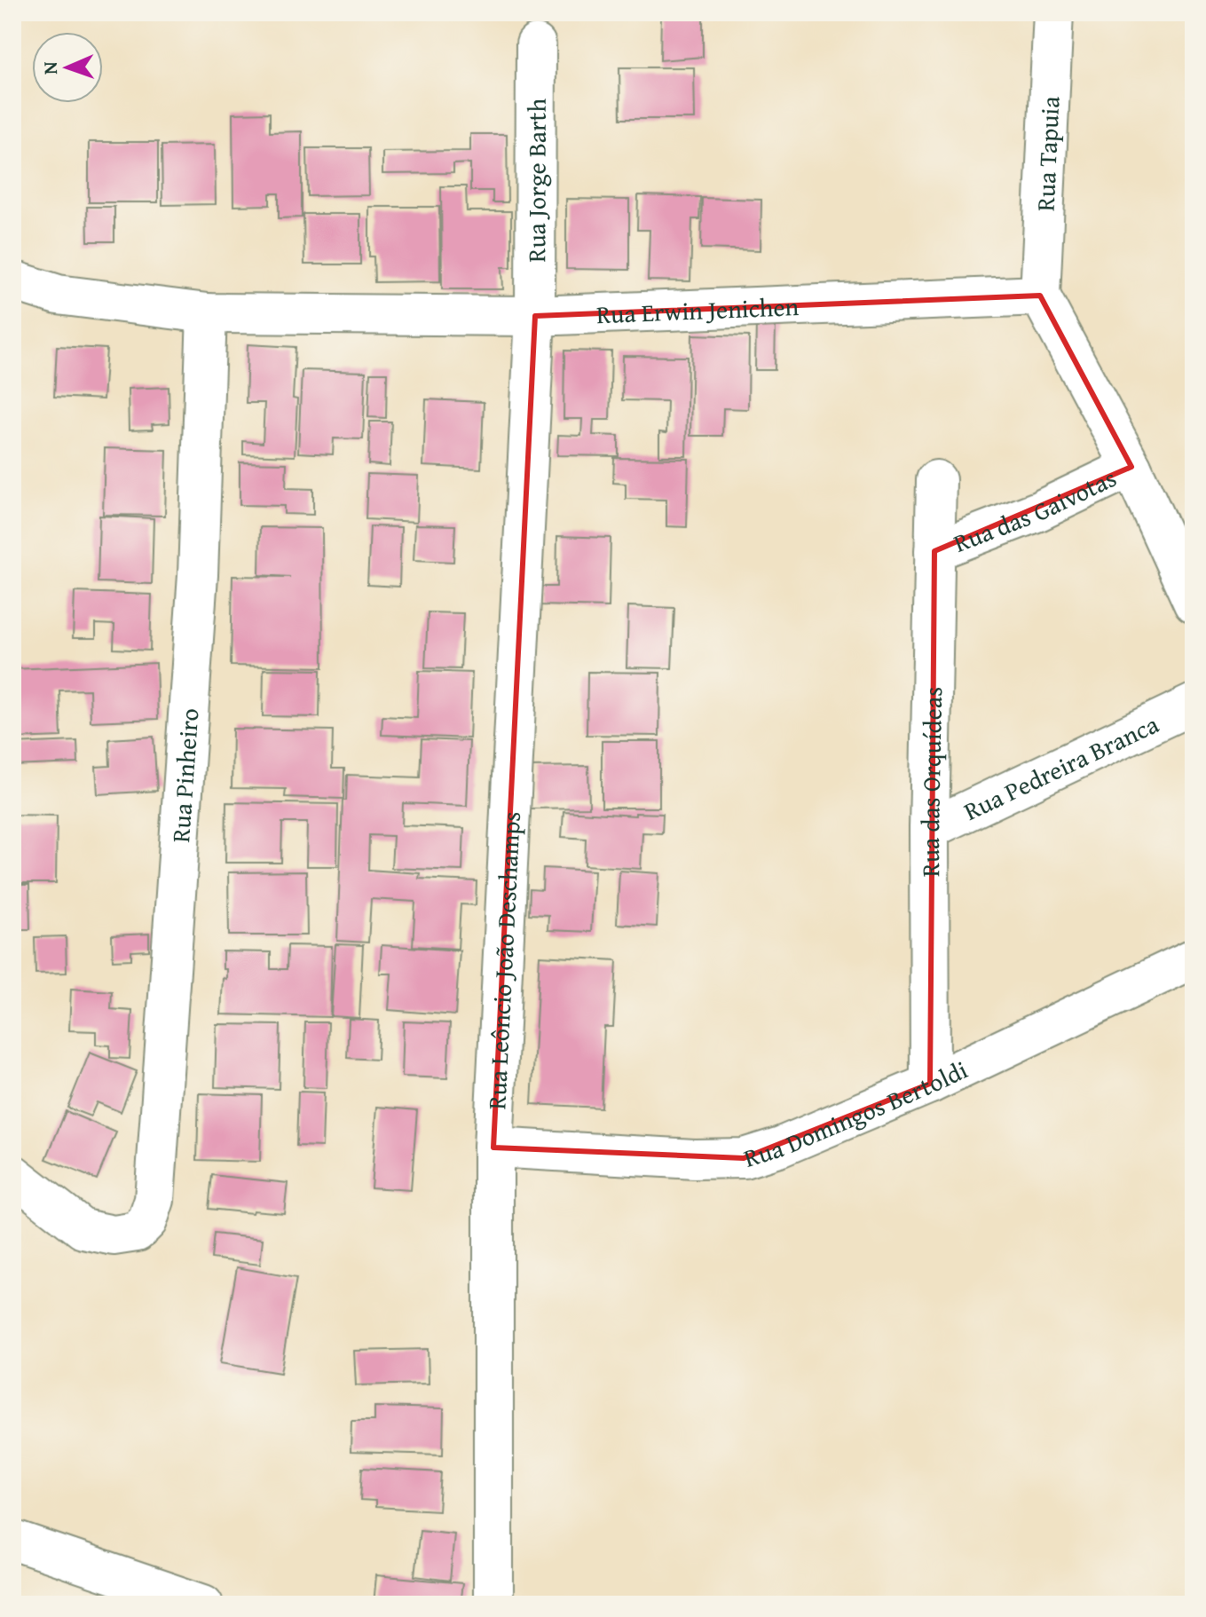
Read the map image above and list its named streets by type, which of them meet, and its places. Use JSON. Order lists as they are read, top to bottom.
{
  "streets": {
    "street": [
      "Rua Tapuia",
      "Rua Jorge Barth",
      "Rua Erwin Jenichen",
      "Rua das Gaivotas",
      "Rua Pedreira Branca",
      "Rua Pinheiro",
      "Rua das Orquídeas",
      "Rua Leôncio João Deschamps",
      "Rua Domingos Bertoldi"
    ]
  },
  "crossings": [
    ["Rua Tapuia", "Rua Erwin Jenichen"],
    ["Rua Jorge Barth", "Rua Erwin Jenichen"],
    ["Rua Jorge Barth", "Rua Leôncio João Deschamps"],
    ["Rua Erwin Jenichen", "Rua Pinheiro"],
    ["Rua Erwin Jenichen", "Rua Leôncio João Deschamps"],
    ["Rua das Gaivotas", "Rua das Orquídeas"],
    ["Rua Pedreira Branca", "Rua das Orquídeas"],
    ["Rua das Orquídeas", "Rua Domingos Bertoldi"],
    ["Rua Leôncio João Deschamps", "Rua Domingos Bertoldi"]
  ],
  "north": "left"
}
